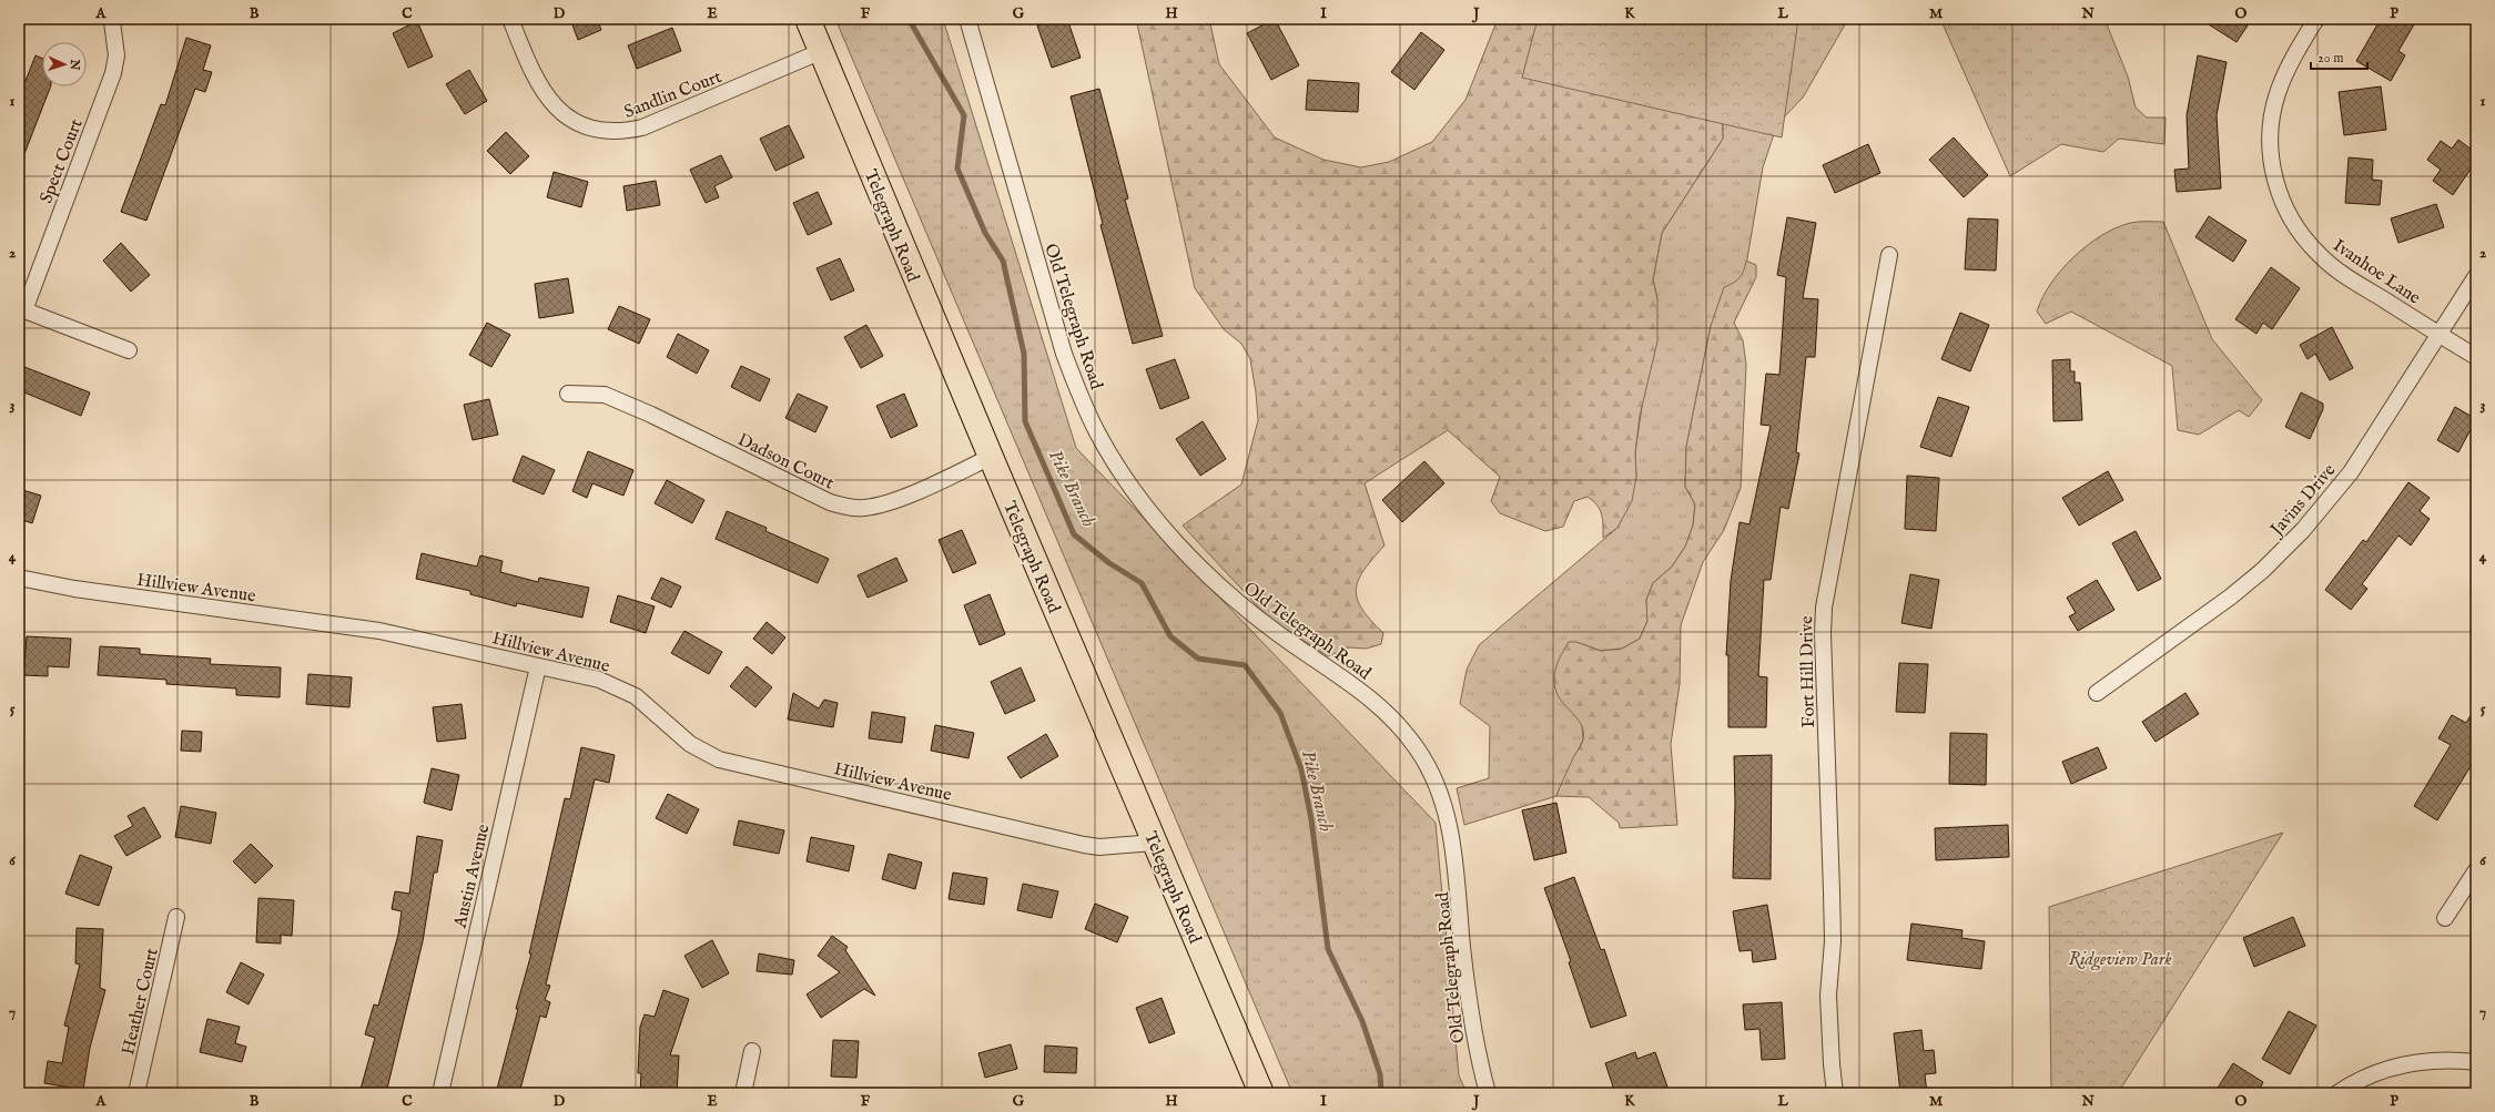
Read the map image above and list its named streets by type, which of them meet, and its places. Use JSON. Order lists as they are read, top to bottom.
{
  "streets": {
    "main road": ["Telegraph Road"],
    "street": [
      "Sandlin Court",
      "Spect Court",
      "Ivanhoe Lane",
      "Old Telegraph Road",
      "Dadson Court",
      "Javins Drive",
      "Hillview Avenue",
      "Fort Hill Drive",
      "Austin Avenue",
      "Heather Court"
    ]
  },
  "crossings": [
    ["Sandlin Court", "Telegraph Road"],
    ["Telegraph Road", "Dadson Court"],
    ["Telegraph Road", "Hillview Avenue"],
    ["Ivanhoe Lane", "Javins Drive"],
    ["Hillview Avenue", "Austin Avenue"]
  ],
  "water": ["Pike Branch"],
  "parks": ["Ridgeview Park"],
  "scale_bar": "20 m",
  "north": "right",
  "grid": {
    "columns": [
      "A",
      "B",
      "C",
      "D",
      "E",
      "F",
      "G",
      "H",
      "I",
      "J",
      "K",
      "L",
      "M",
      "N",
      "O",
      "P"
    ],
    "rows": [
      "1",
      "2",
      "3",
      "4",
      "5",
      "6",
      "7"
    ]
  }
}
